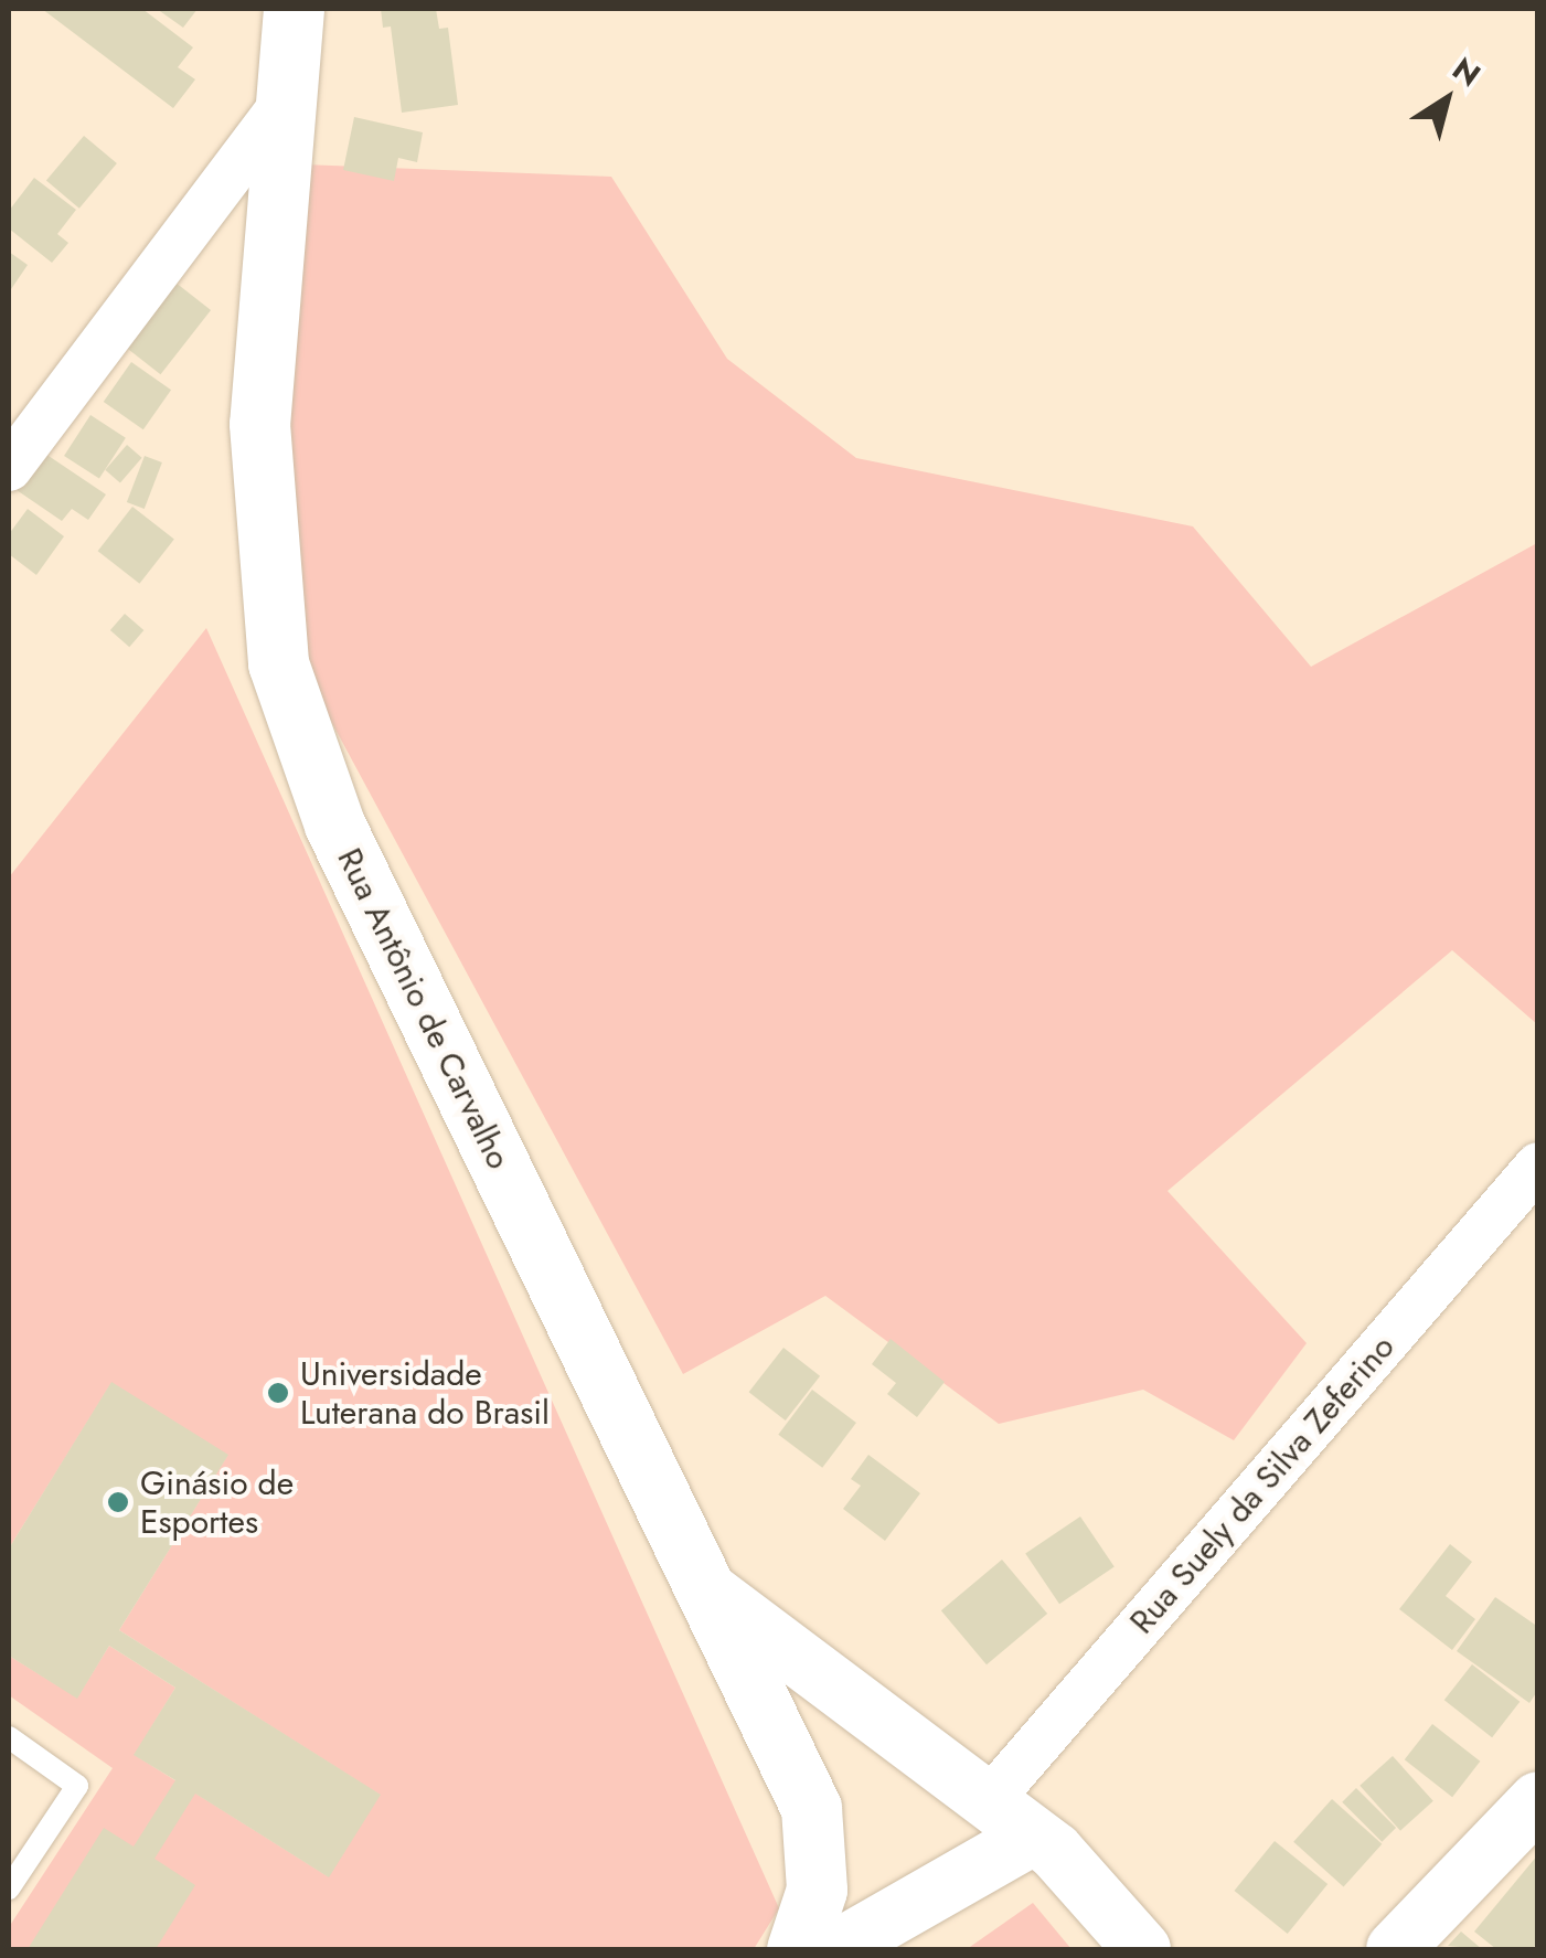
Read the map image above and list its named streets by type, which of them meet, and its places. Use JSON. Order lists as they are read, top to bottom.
{
  "streets": {
    "main road": ["Rua Antônio de Carvalho"],
    "street": ["Rua Suely da Silva Zeferino"]
  },
  "places": ["Universidade Luterana do Brasil", "Ginásio de Esportes"],
  "north": "top right"
}
